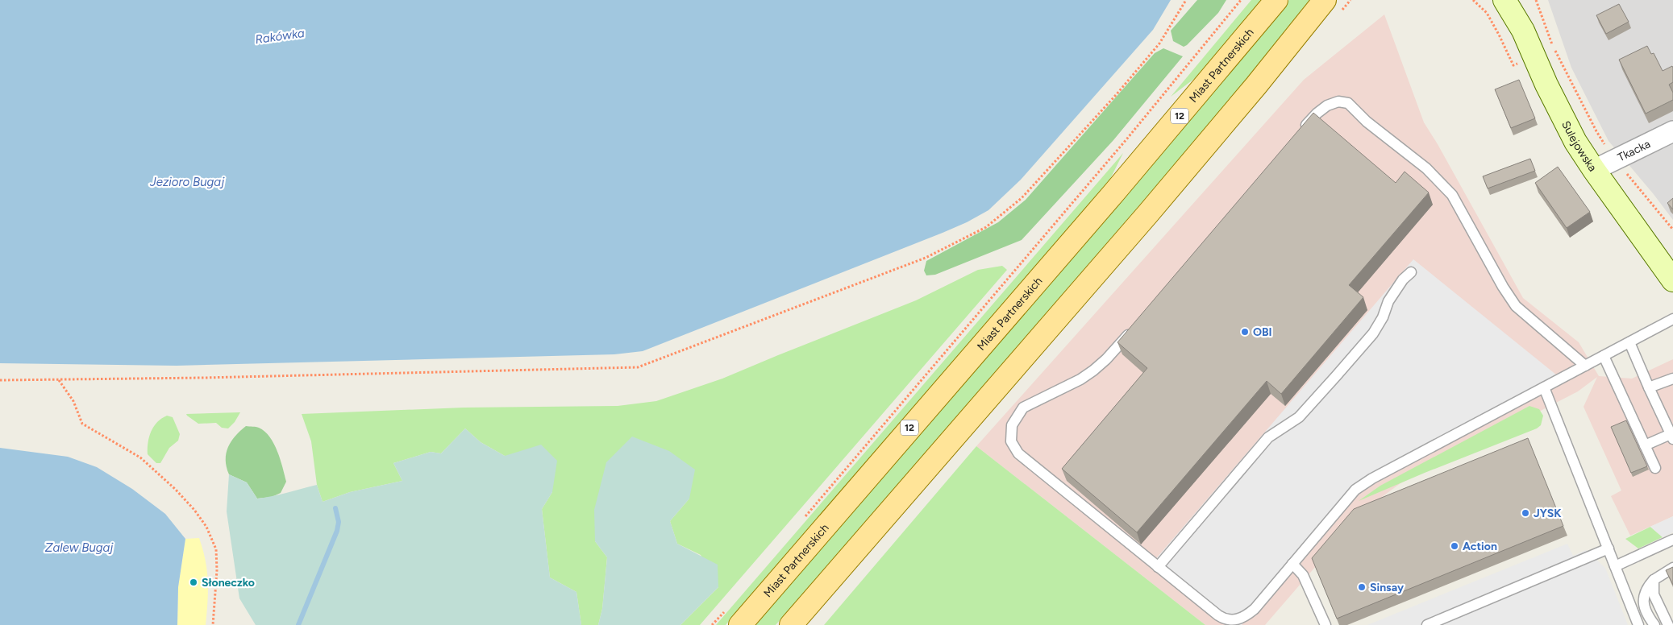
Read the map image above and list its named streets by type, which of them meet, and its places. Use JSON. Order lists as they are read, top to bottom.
{
  "streets": {
    "main road": ["Miast Partnerskich", "12", "Sulejowska"],
    "street": ["Tkacka"]
  },
  "crossings": [
    ["Sulejowska", "Tkacka"]
  ],
  "water": ["Rakówka", "Jezioro Bugaj", "Zalew Bugaj"],
  "places": [
    "OBI",
    "JYSK",
    "Action",
    "Słoneczko",
    "Sinsay"
  ]
}
